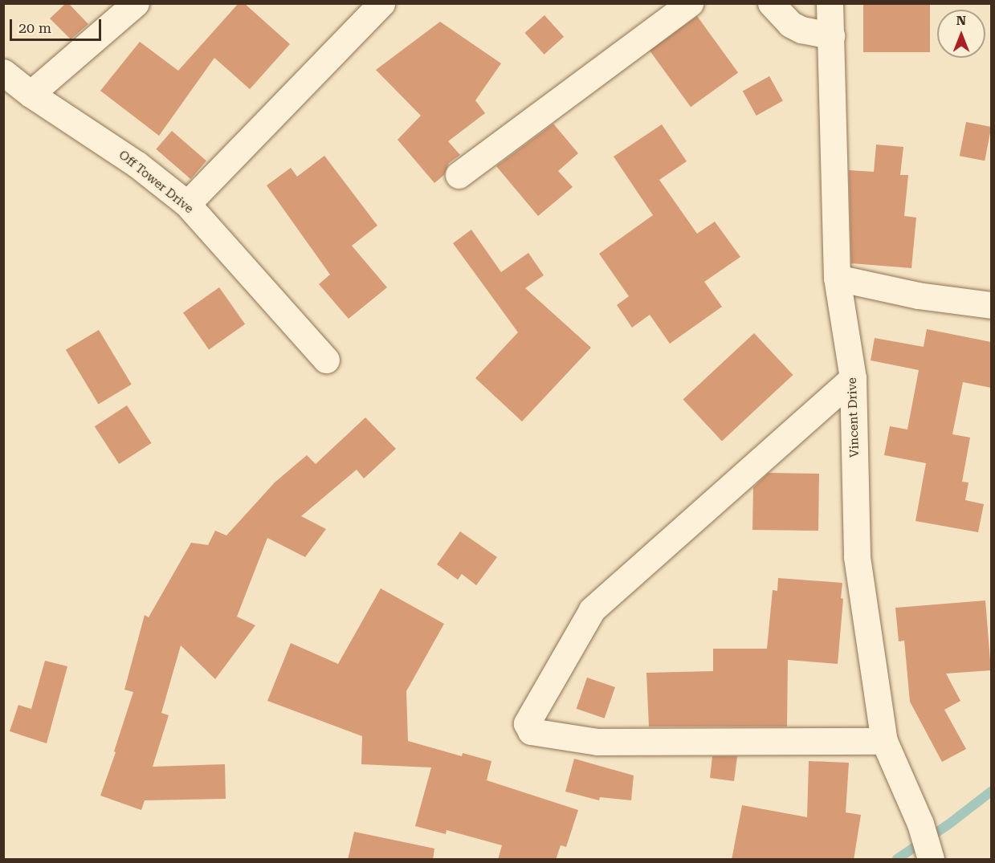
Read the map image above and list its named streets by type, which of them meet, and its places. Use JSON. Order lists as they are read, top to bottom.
{
  "streets": {
    "street": ["Off Tower Drive", "Vincent Drive"]
  },
  "scale_bar": "20 m",
  "north": "top"
}
